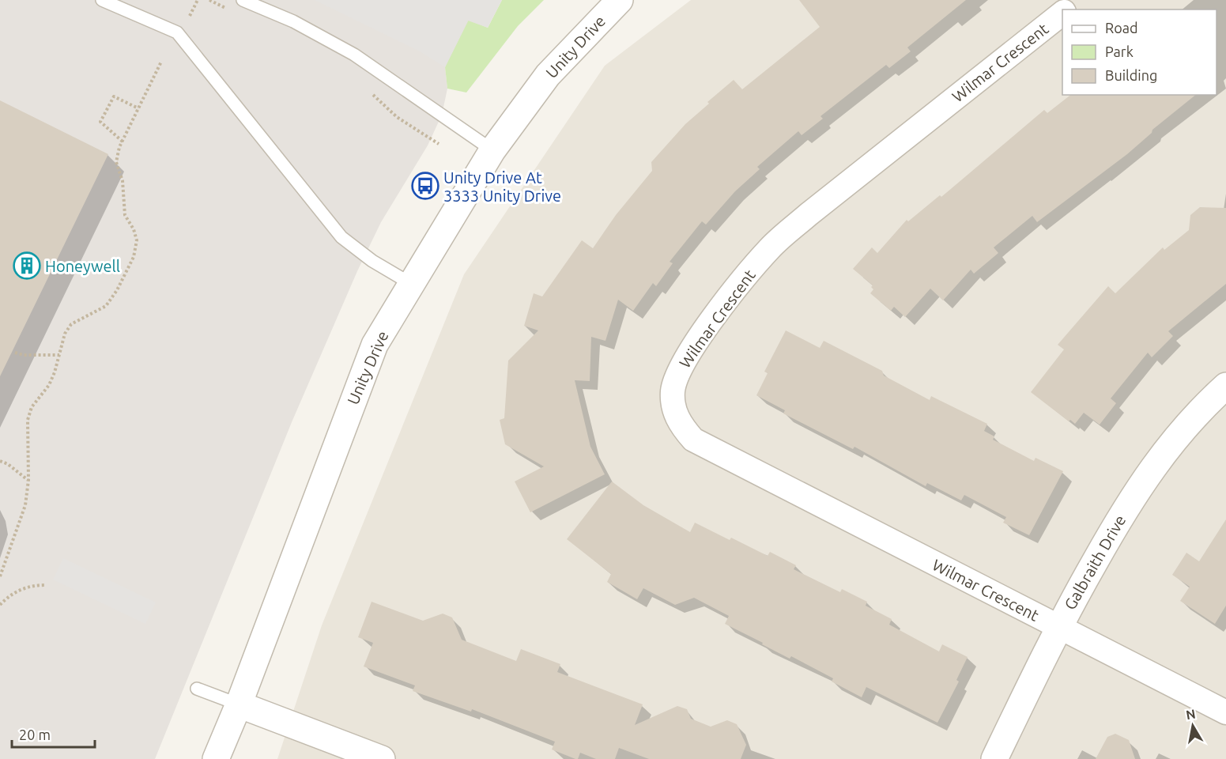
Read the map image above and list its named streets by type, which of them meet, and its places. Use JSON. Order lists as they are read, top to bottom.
{
  "streets": {
    "street": ["Unity Drive", "Wilmar Crescent", "Galbraith Drive"]
  },
  "crossings": [
    ["Wilmar Crescent", "Galbraith Drive"]
  ],
  "places": {
    "bus stop": ["Unity Drive At 3333 Unity Drive"],
    "building": ["Honeywell"]
  },
  "legend": ["Road", "Park", "Building"],
  "scale_bar": "20 m",
  "north": "top"
}
